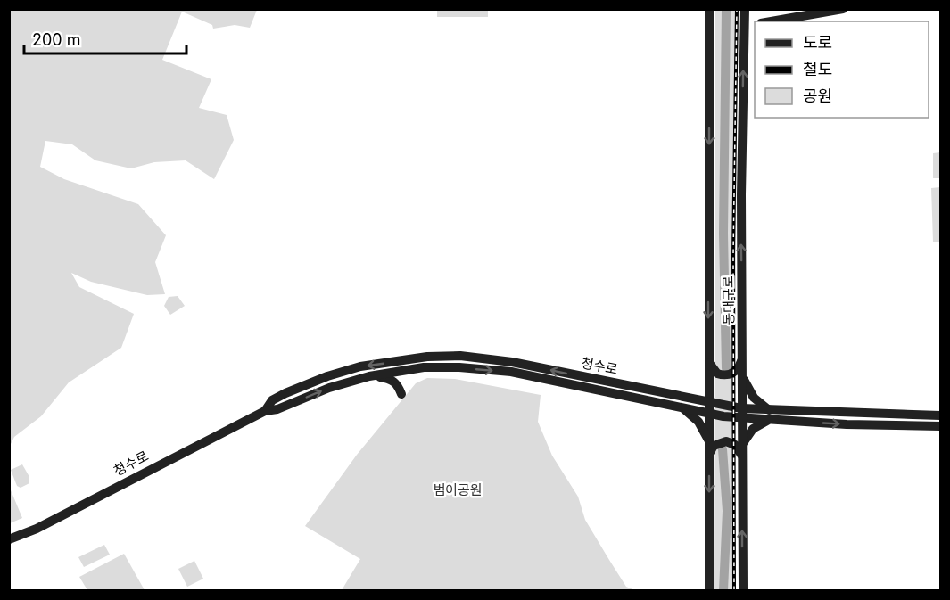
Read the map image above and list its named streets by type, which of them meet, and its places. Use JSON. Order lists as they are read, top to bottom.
{
  "streets": {
    "main road": ["동대구로", "청수로"]
  },
  "crossings": [
    ["동대구로", "청수로"]
  ],
  "parks": ["범어공원"],
  "legend": ["도로", "철도", "공원"],
  "scale_bar": "200 m"
}
